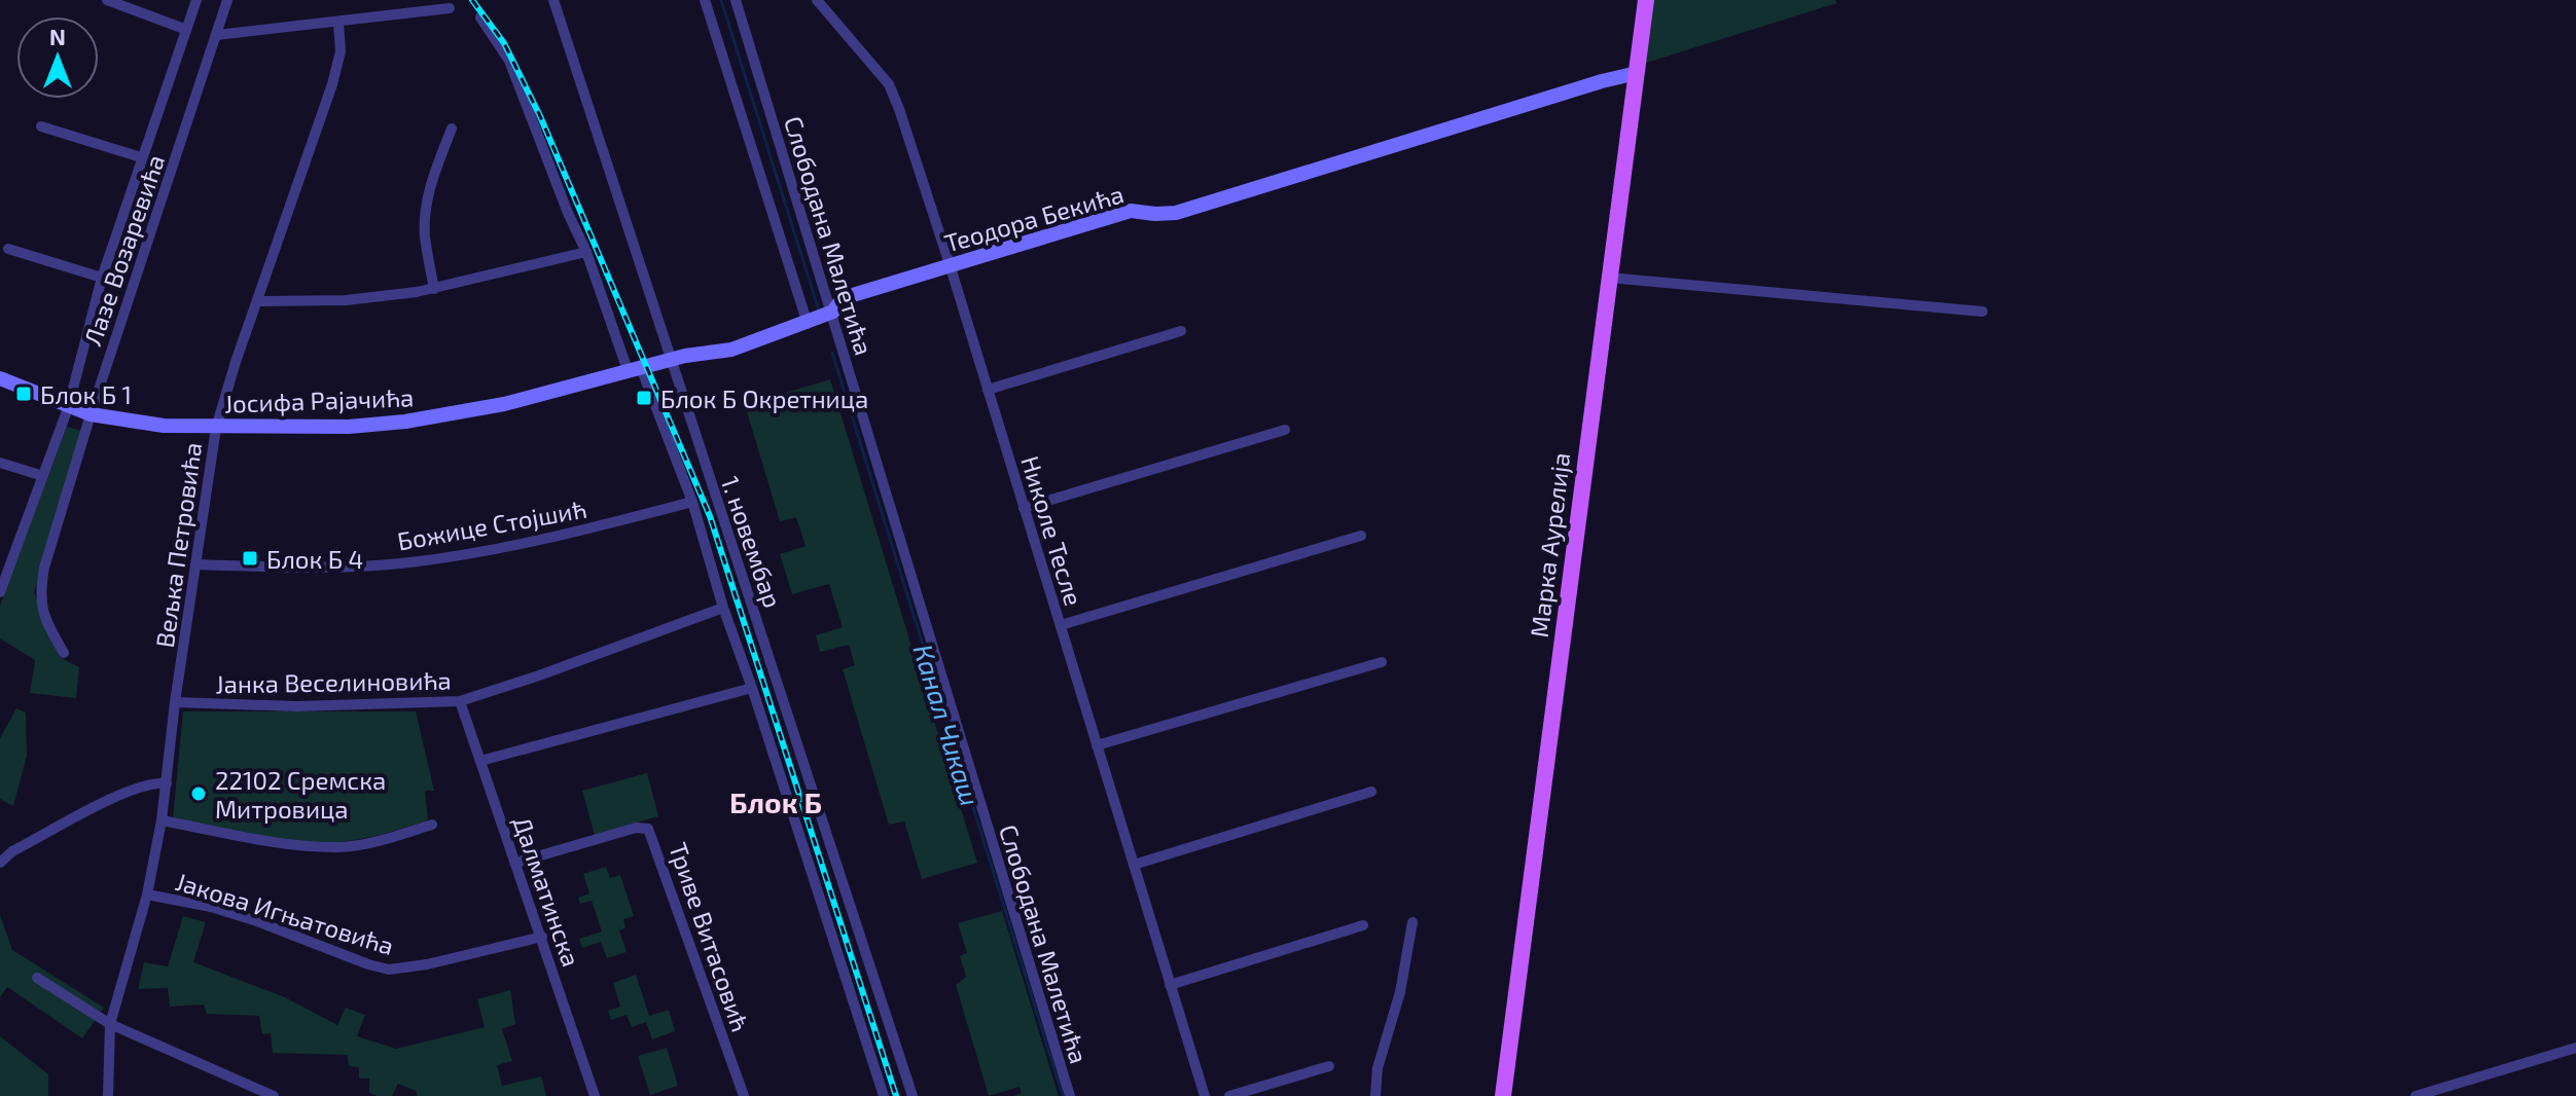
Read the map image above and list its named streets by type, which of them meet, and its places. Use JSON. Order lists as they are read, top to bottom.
{
  "streets": {
    "main road": ["Марка Аурелија"],
    "street": [
      "Теодора Бекића",
      "Слободана Малетића",
      "Лазе Возаревића",
      "Јосифа Рајачића",
      "Божице Стојшић",
      "Николе Тесле",
      "1. новембар",
      "Вељка Петровића",
      "Јанка Веселиновића",
      "Далматинска",
      "Јакова Игњатовића",
      "Триве Витасовић"
    ]
  },
  "crossings": [
    ["Теодора Бекића", "Слободана Малетића"],
    ["Теодора Бекића", "Јосифа Рајачића"],
    ["Теодора Бекића", "Николе Тесле"],
    ["Теодора Бекића", "1. новембар"],
    ["Теодора Бекића", "Марка Аурелија"],
    ["Лазе Возаревића", "Јосифа Рајачића"],
    ["Јосифа Рајачића", "1. новембар"],
    ["Јосифа Рајачића", "Вељка Петровића"],
    ["Божице Стојшић", "1. новембар"],
    ["Божице Стојшић", "Вељка Петровића"],
    ["1. новембар", "Јанка Веселиновића"],
    ["Вељка Петровића", "Јанка Веселиновића"],
    ["Вељка Петровића", "Јакова Игњатовића"],
    ["Јанка Веселиновића", "Далматинска"],
    ["Далматинска", "Јакова Игњатовића"],
    ["Далматинска", "Триве Витасовић"]
  ],
  "districts": ["Блок Б"],
  "water": ["Канал Чикаш"],
  "places": {
    "transit": ["Блок Б 1", "Блок Б Окретница", "Блок Б 4"],
    "other": ["22102 Сремска Митровица"]
  },
  "north": "top"
}
